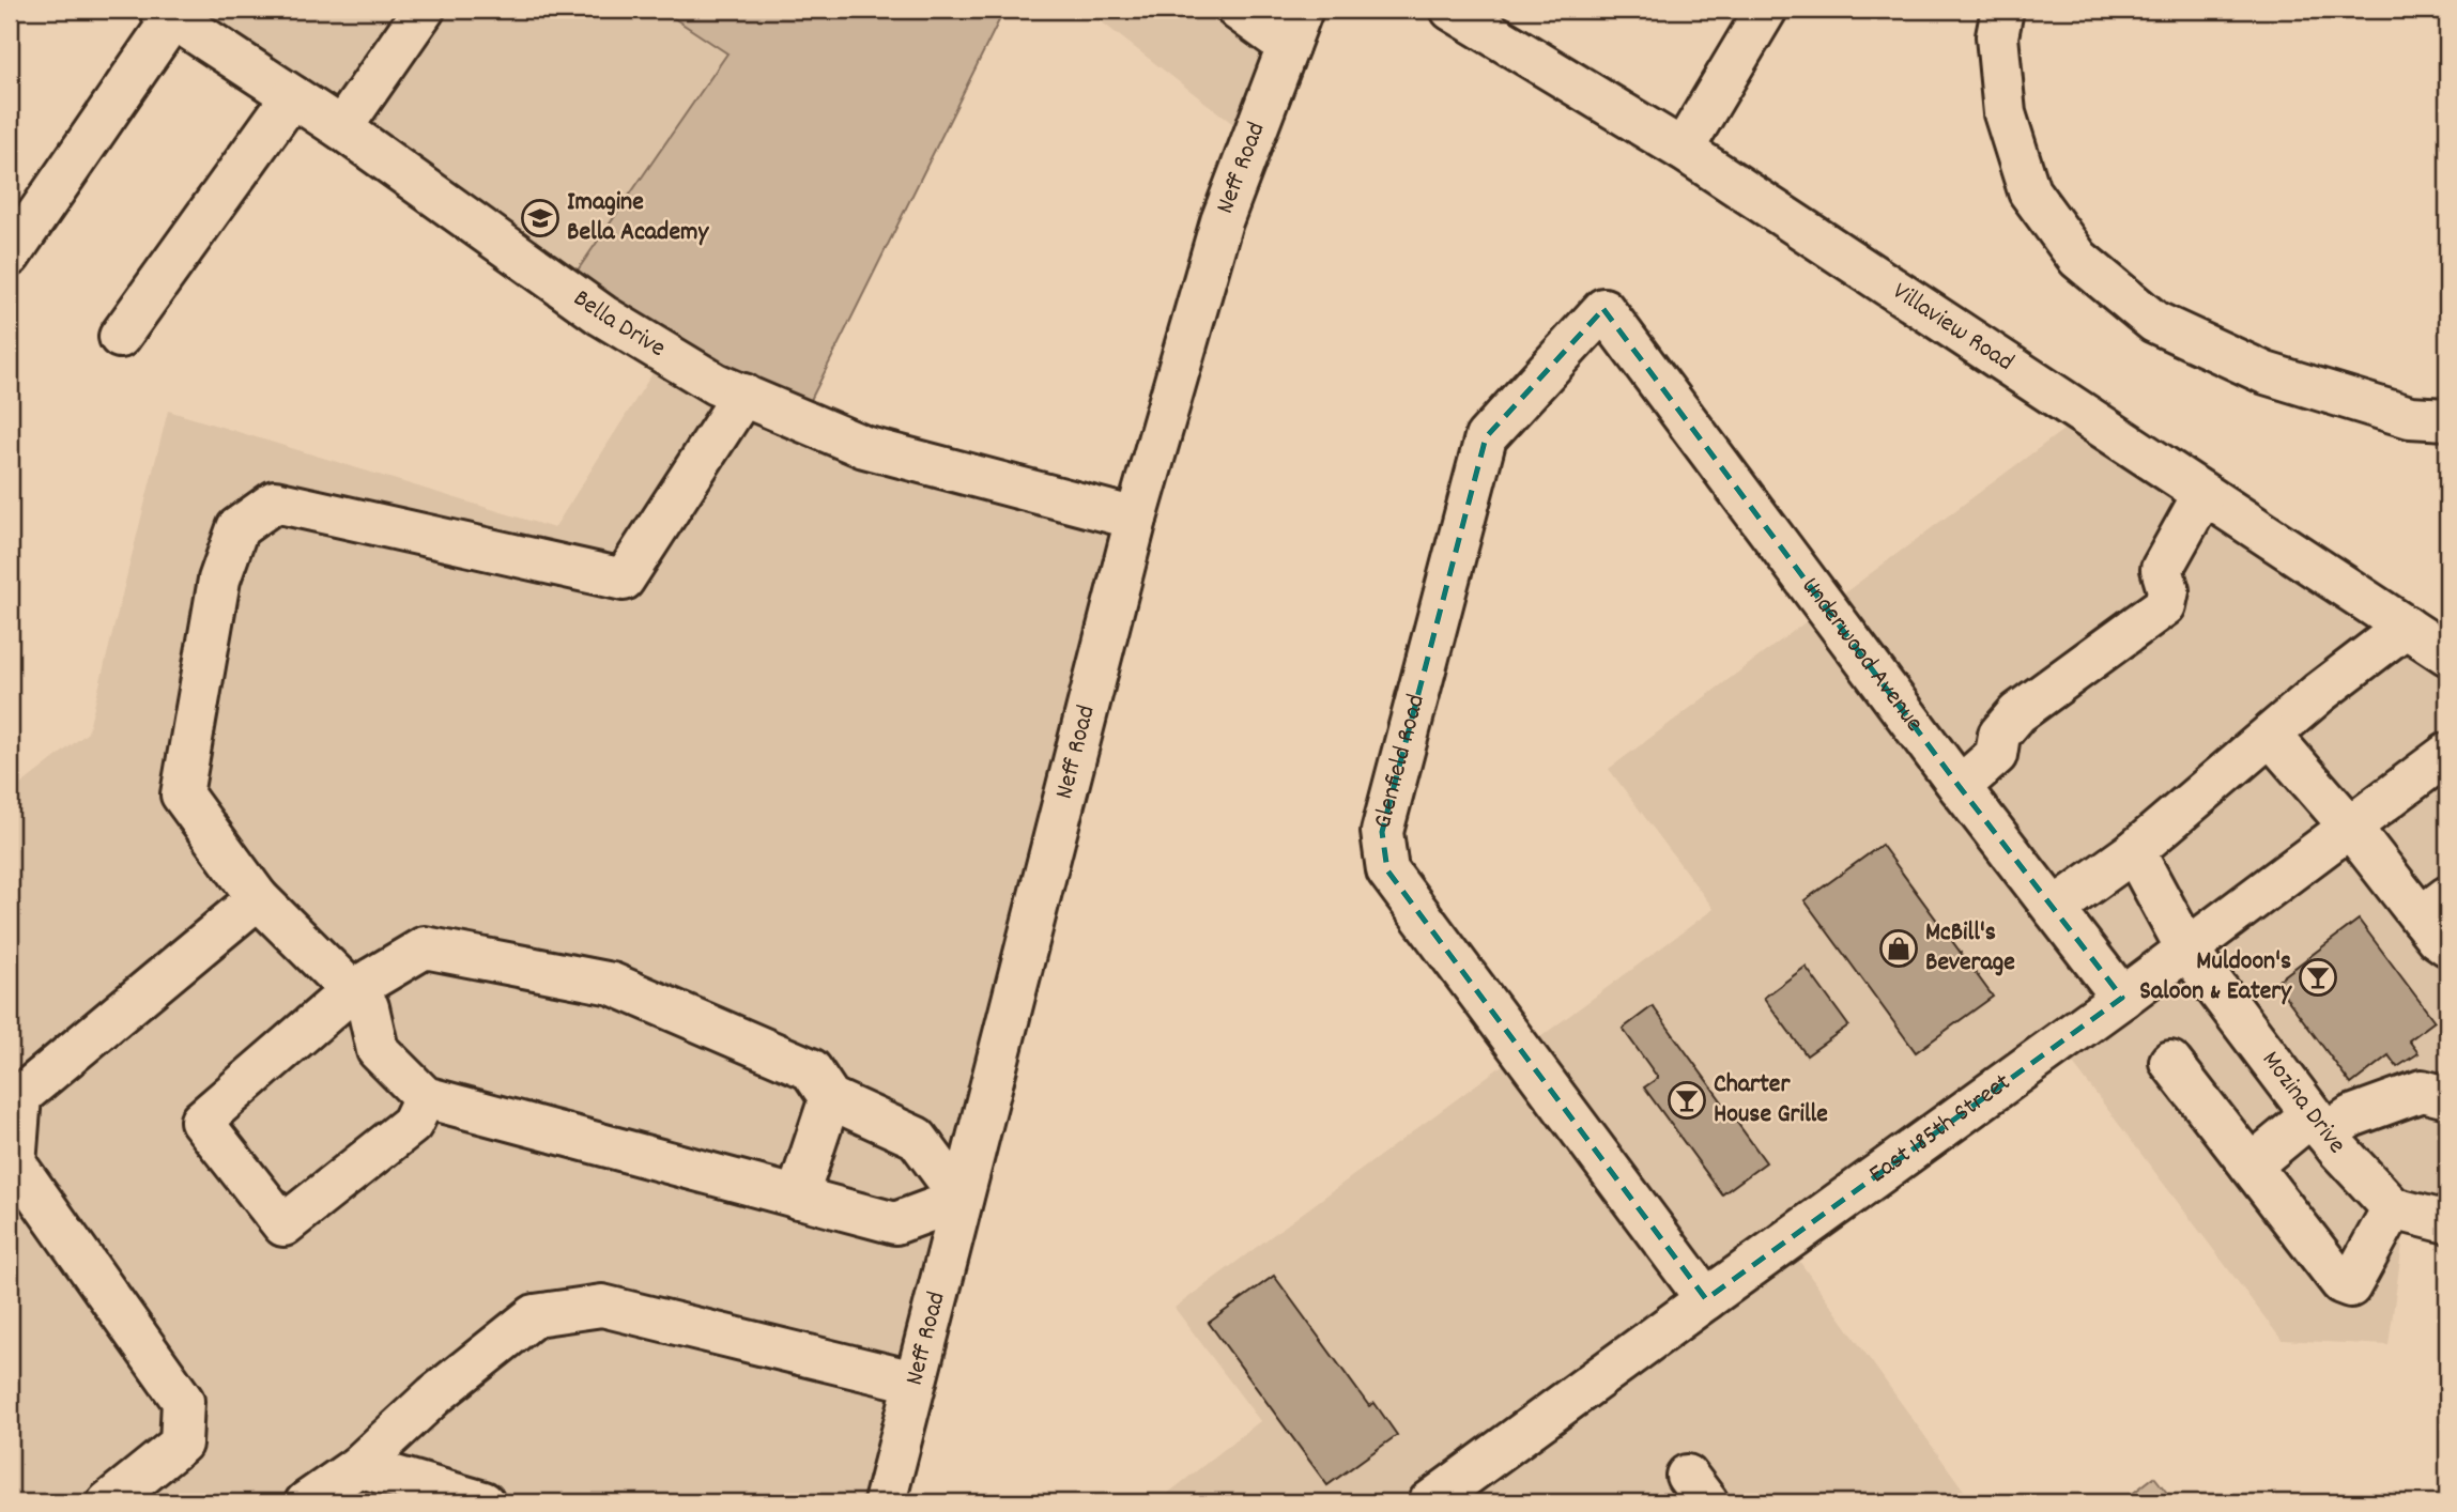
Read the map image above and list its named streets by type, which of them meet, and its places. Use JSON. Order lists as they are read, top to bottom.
{
  "streets": {
    "main road": [
      "Neff Road",
      "Bella Drive",
      "Villaview Road",
      "Underwood Avenue",
      "Glenfield Road",
      "Mozina Drive",
      "East 185th Street"
    ]
  },
  "crossings": [
    ["Neff Road", "Bella Drive"],
    ["Underwood Avenue", "Glenfield Road"],
    ["Underwood Avenue", "East 185th Street"],
    ["Glenfield Road", "East 185th Street"],
    ["Mozina Drive", "East 185th Street"]
  ],
  "places": {
    "school or university": ["Imagine Bella Academy"],
    "shop": ["McBill's Beverage"],
    "bar": ["Muldoon's Saloon & Eatery", "Charter House Grille"]
  }
}
